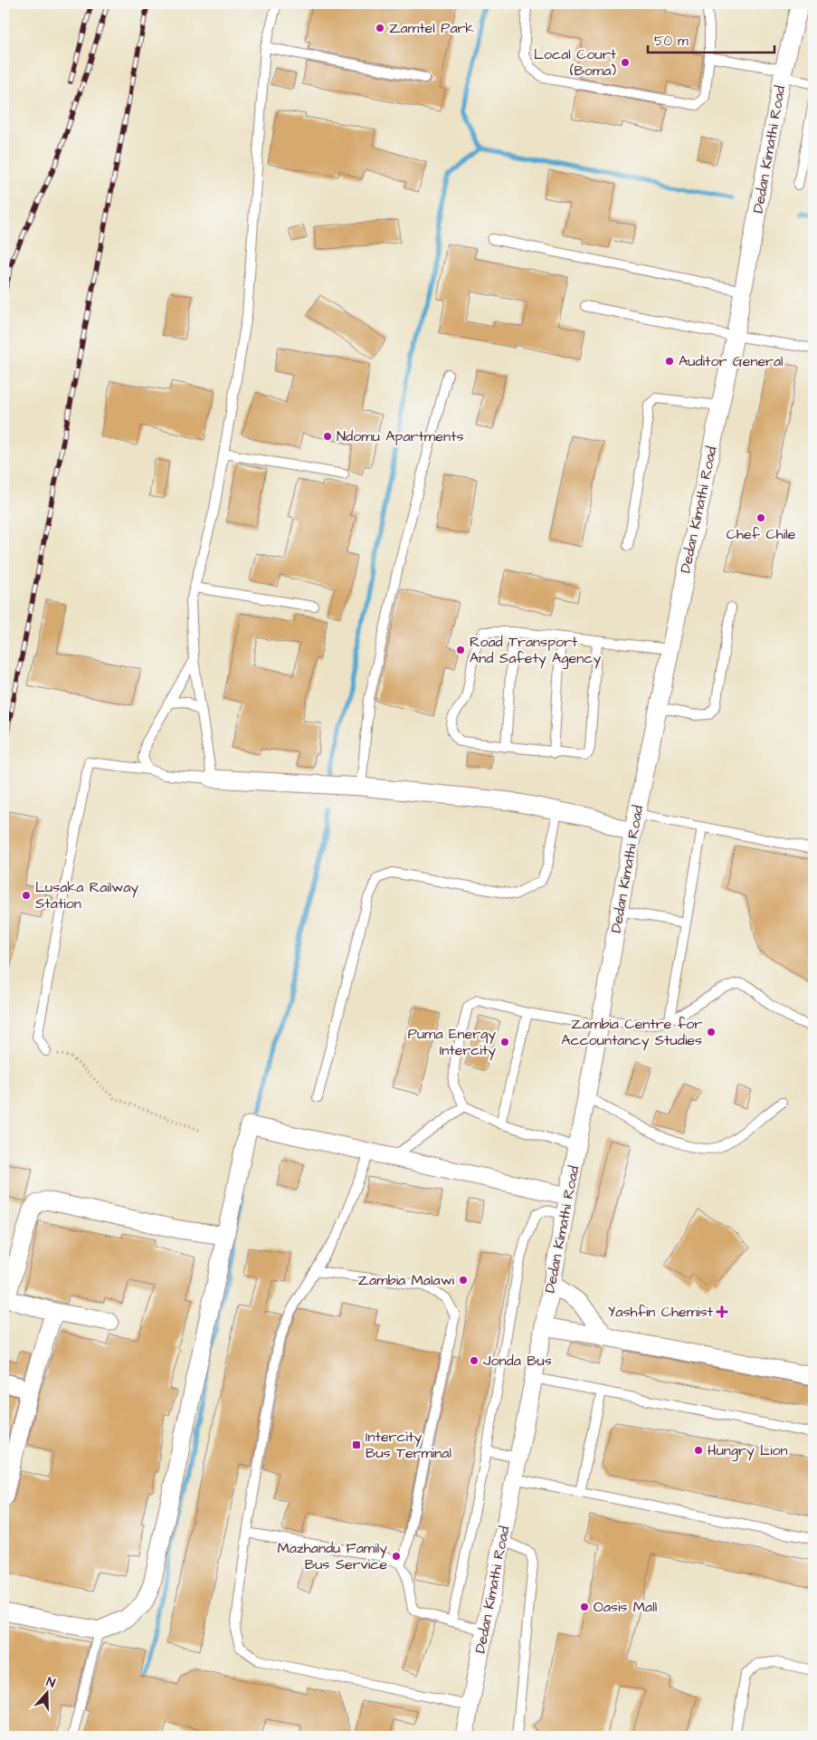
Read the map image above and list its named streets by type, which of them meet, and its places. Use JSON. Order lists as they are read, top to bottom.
{
  "streets": {
    "street": ["Dedan Kimathi Road"]
  },
  "places": {
    "other": [
      "Zamtel Park",
      "Local Court (Boma)",
      "Auditor General",
      "Ndomu Apartments",
      "Chef Chile",
      "Road Transport And Safety Agency",
      "Lusaka Railway Station",
      "Zambia Centre for Accountancy Studies",
      "Puma Energy Intercity",
      "Zambia Malawi",
      "Jonda Bus",
      "Hungry Lion",
      "Mazhandu Family Bus Service",
      "Oasis Mall"
    ],
    "health": ["Yashfin Chemist"],
    "transit": ["Intercity Bus Terminal"]
  },
  "scale_bar": "50 m",
  "north": "top"
}
